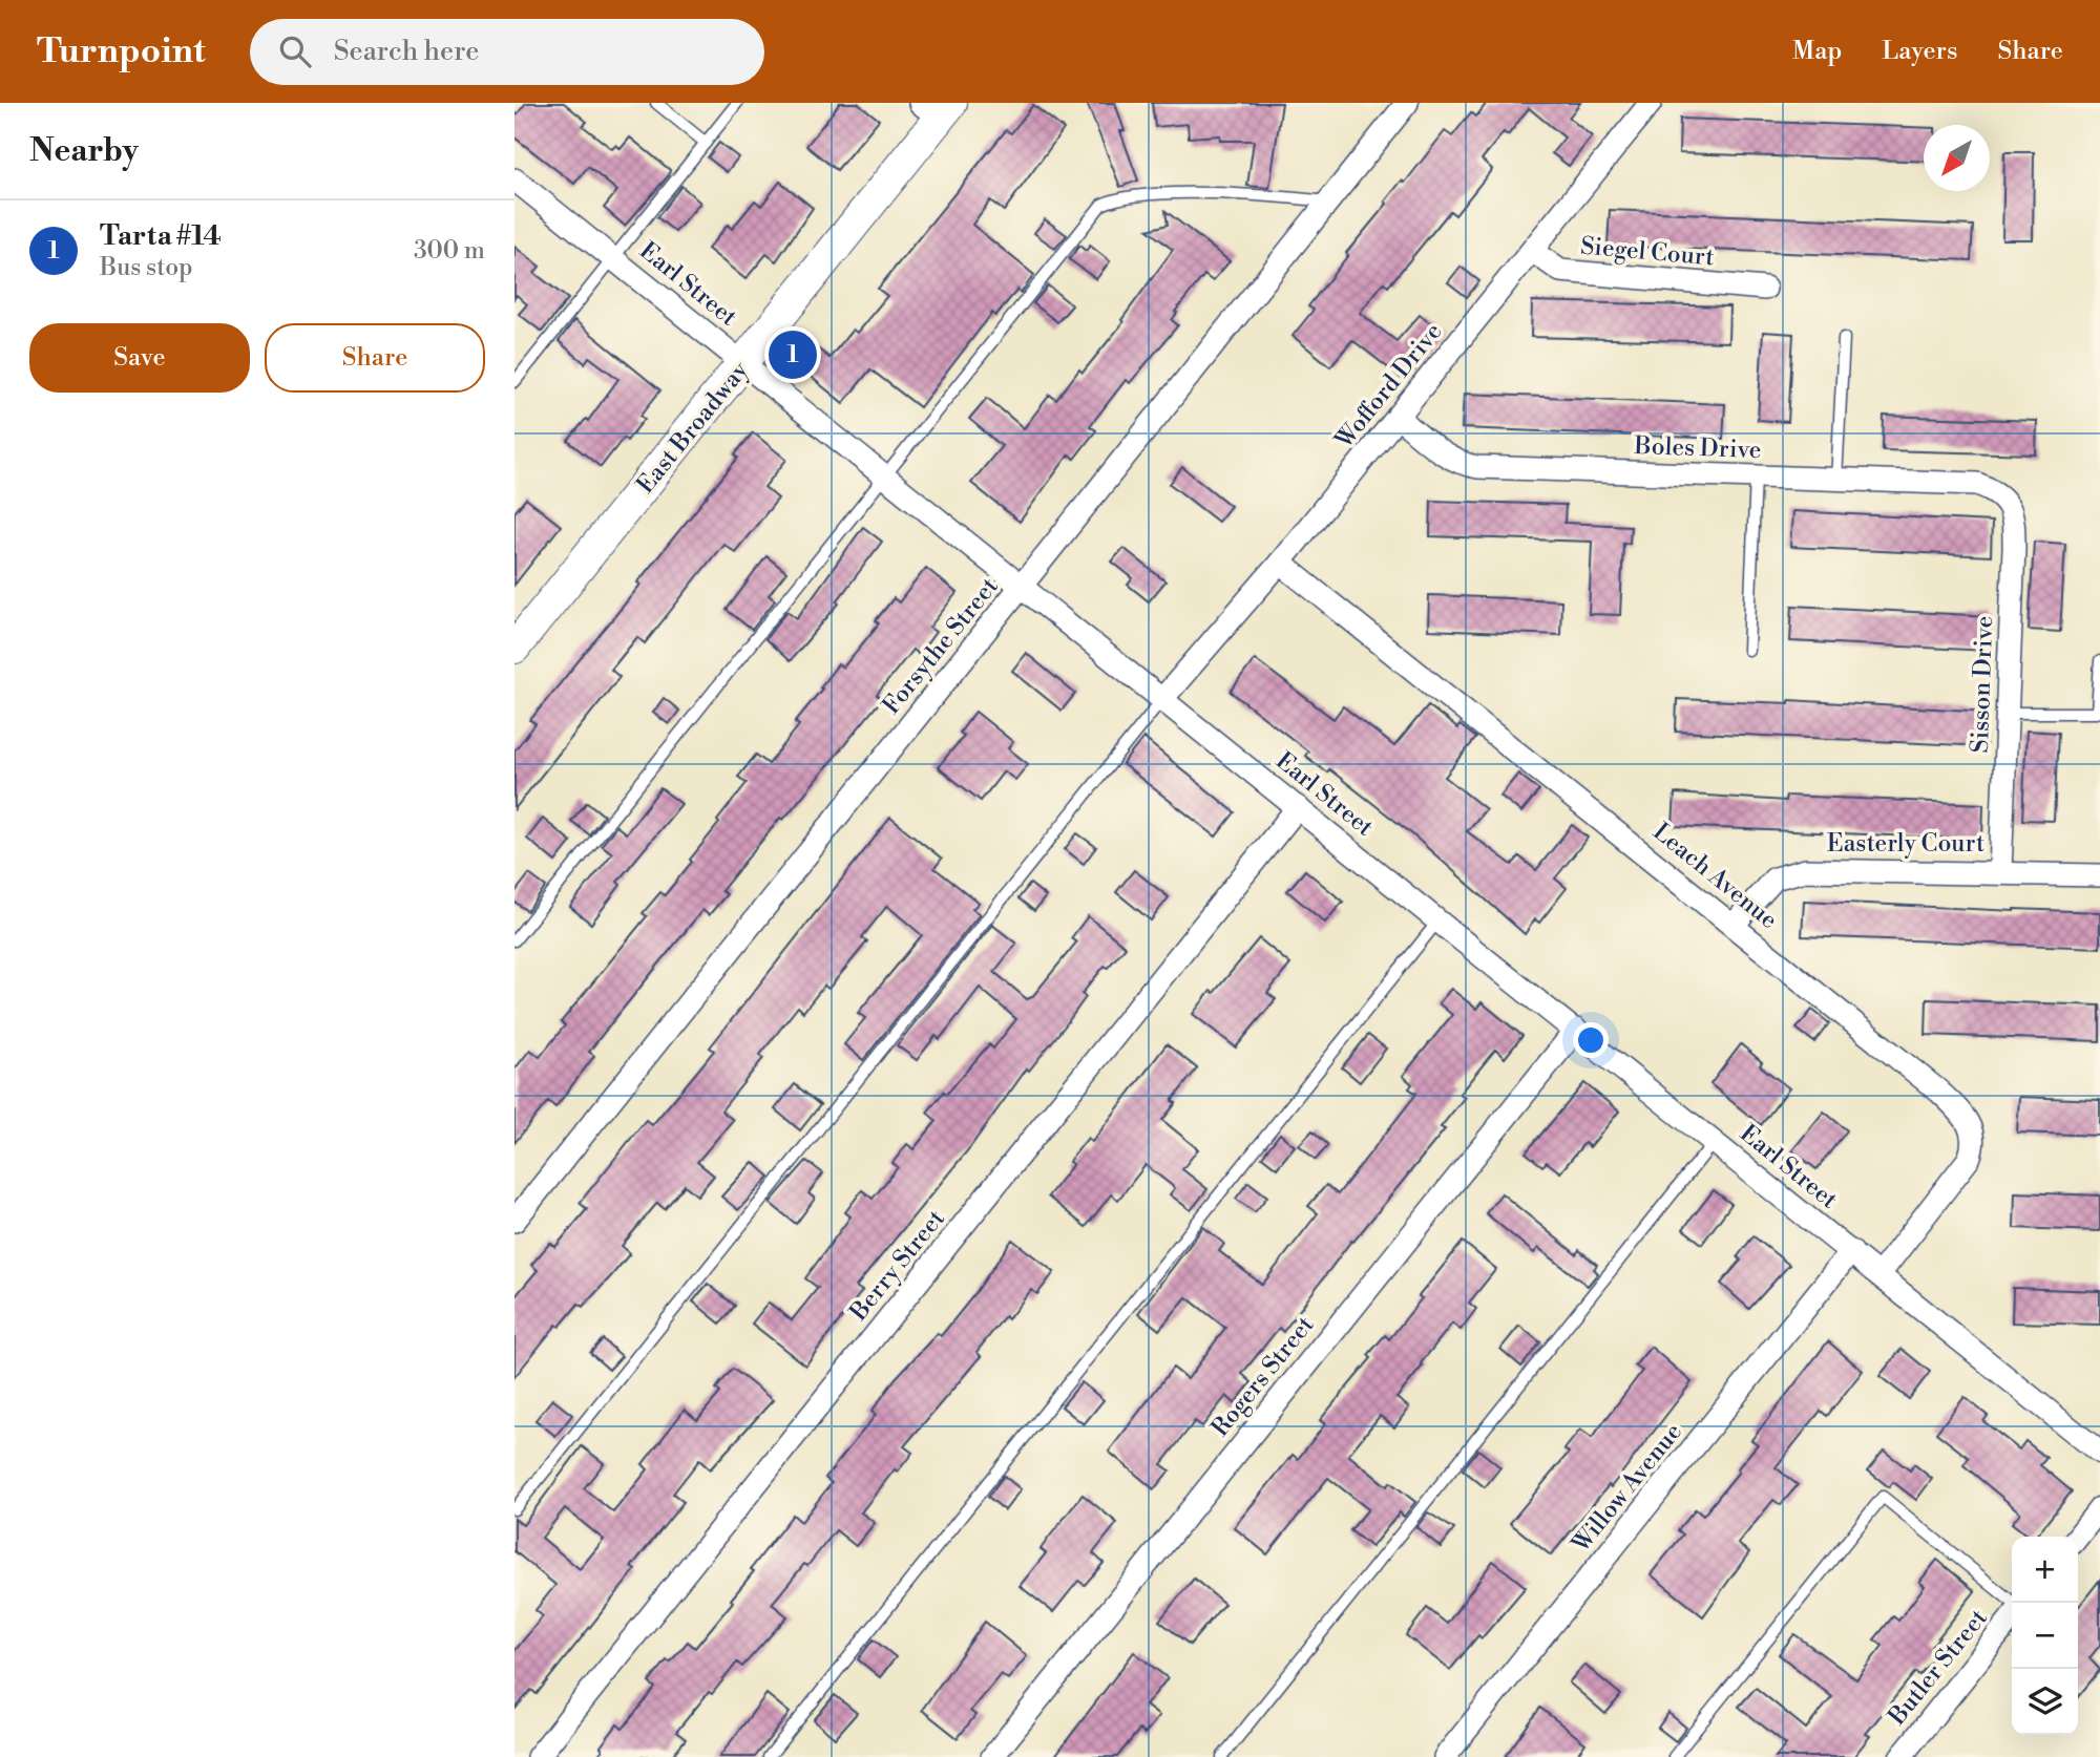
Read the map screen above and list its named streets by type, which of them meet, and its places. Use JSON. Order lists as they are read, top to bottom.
{
  "streets": {
    "street": [
      "Siegel Court",
      "Earl Street",
      "Wofford Drive",
      "East Broadway",
      "Boles Drive",
      "Forsythe Street",
      "Sisson Drive",
      "Easterly Court",
      "Leach Avenue",
      "Berry Street",
      "Rogers Street",
      "Willow Avenue",
      "Butler Street"
    ]
  },
  "crossings": [
    ["Siegel Court", "Wofford Drive"],
    ["Earl Street", "Wofford Drive"],
    ["Earl Street", "East Broadway"],
    ["Earl Street", "Forsythe Street"],
    ["Earl Street", "Leach Avenue"],
    ["Earl Street", "Berry Street"],
    ["Earl Street", "Rogers Street"],
    ["Earl Street", "Willow Avenue"],
    ["Wofford Drive", "Boles Drive"],
    ["Wofford Drive", "Leach Avenue"],
    ["Boles Drive", "Sisson Drive"],
    ["Sisson Drive", "Easterly Court"],
    ["Easterly Court", "Leach Avenue"]
  ],
  "north": "bottom left",
  "page": {
    "header": "Turnpoint",
    "search": "Search here",
    "nav": ["Map", "Layers", "Share"],
    "heading": "Nearby",
    "list": [
      {
        "mark": "1",
        "name": "Tarta #14",
        "note": "Bus stop",
        "value": "300 m"
      }
    ],
    "buttons": ["Save", "Share"],
    "pins": "1",
    "map_buttons": ["+", "−"]
  }
}
